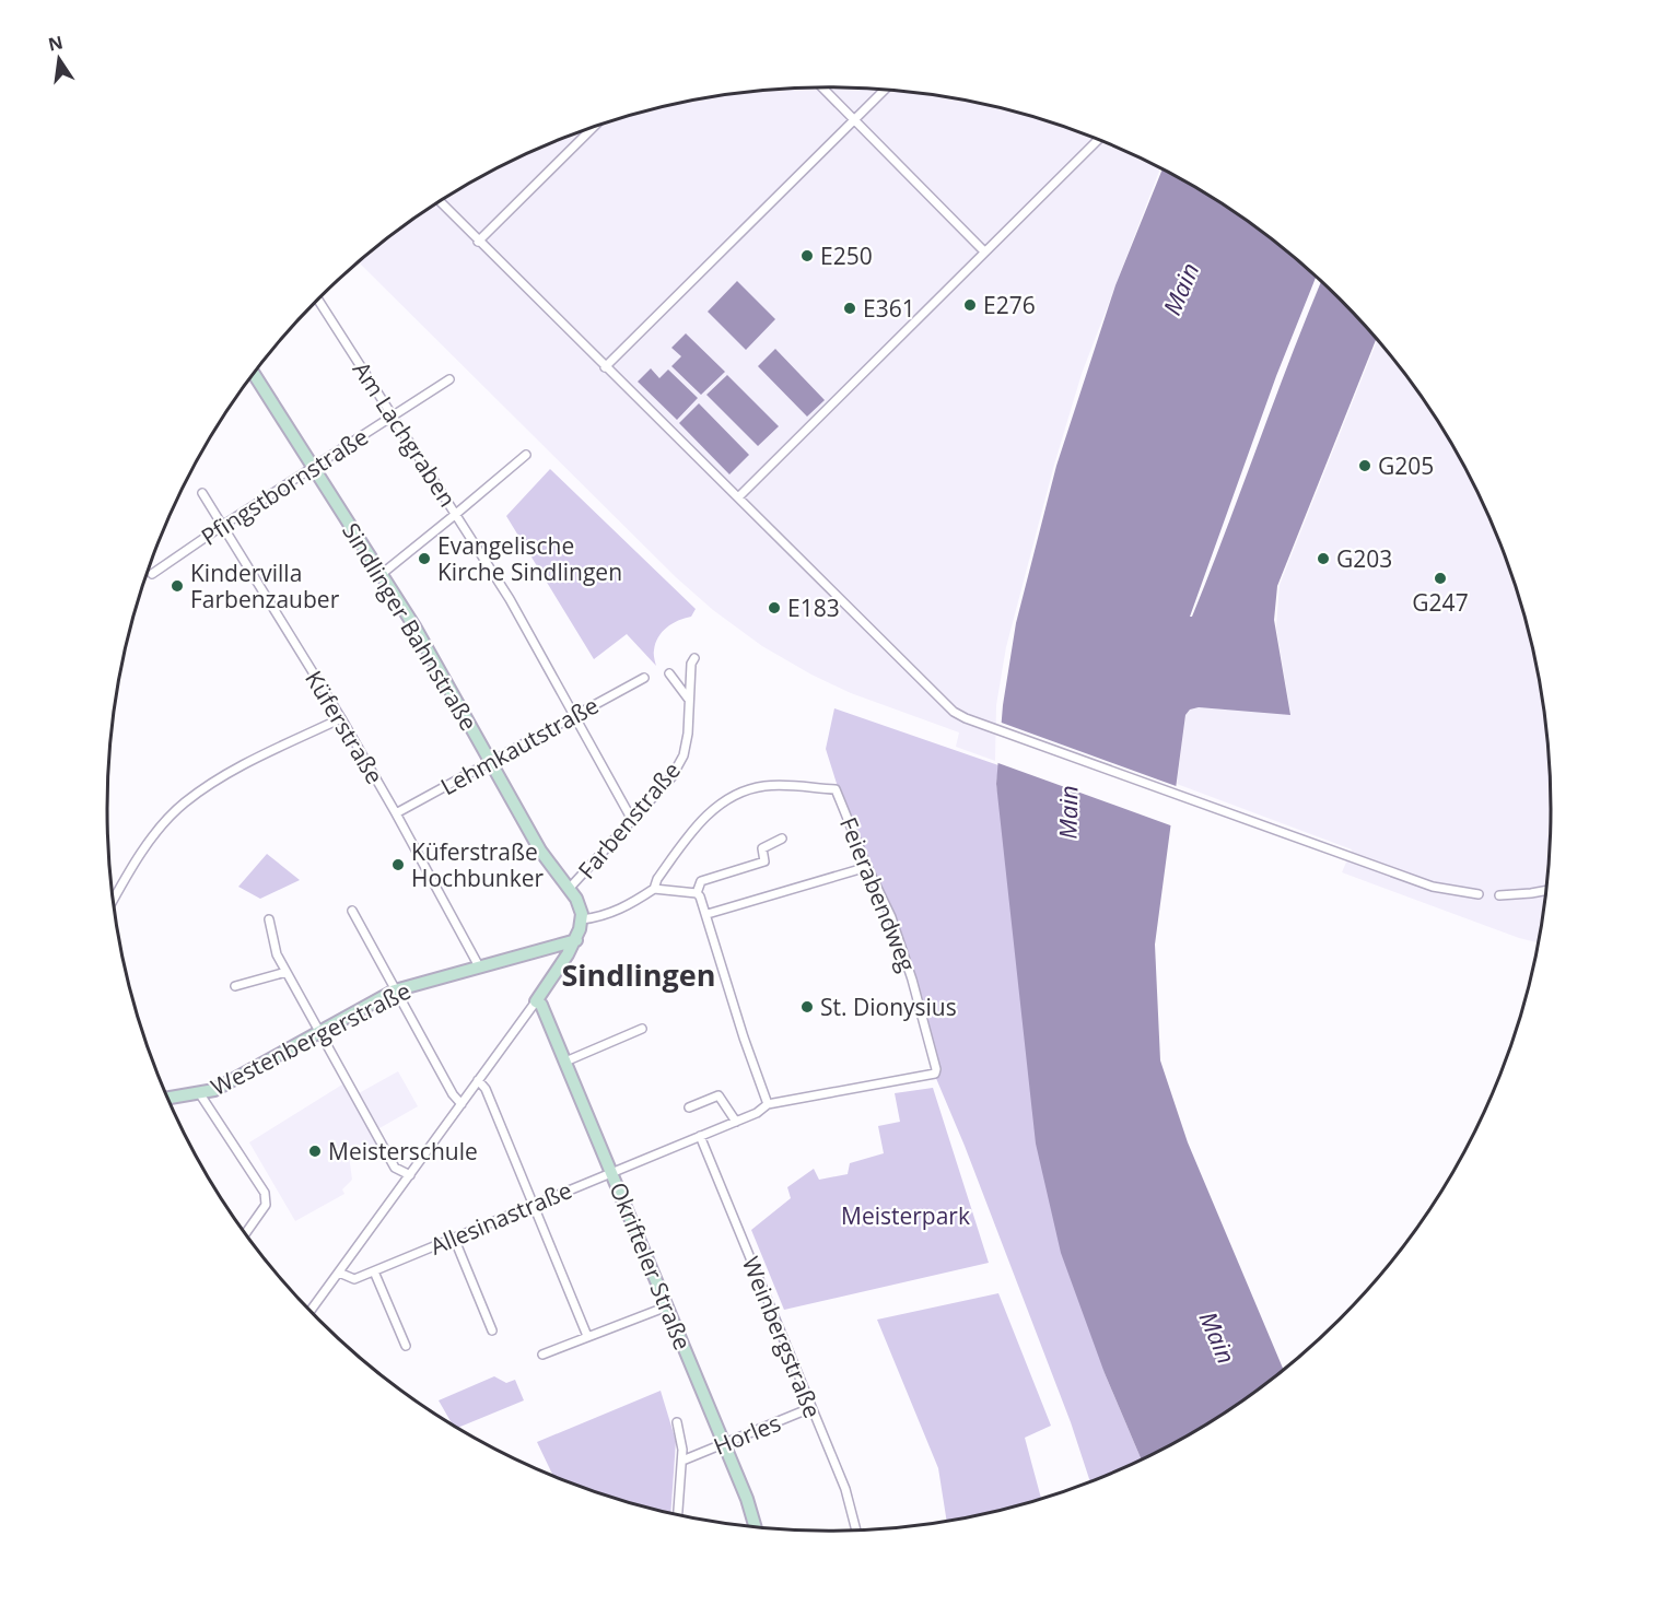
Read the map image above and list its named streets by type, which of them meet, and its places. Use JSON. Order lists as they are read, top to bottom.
{
  "streets": {
    "street": [
      "Am Lachgraben",
      "Pfingstbornstraße",
      "Sindlinger Bahnstraße",
      "Küferstraße",
      "Lehmkautstraße",
      "Farbenstraße",
      "Feierabendweg",
      "Westenbergerstraße",
      "Allesinastraße",
      "Okrifteler Straße",
      "Weinbergstraße",
      "Horles"
    ]
  },
  "crossings": [
    ["Am Lachgraben", "Pfingstbornstraße"],
    ["Am Lachgraben", "Lehmkautstraße"],
    ["Am Lachgraben", "Farbenstraße"],
    ["Pfingstbornstraße", "Sindlinger Bahnstraße"],
    ["Pfingstbornstraße", "Küferstraße"],
    ["Sindlinger Bahnstraße", "Lehmkautstraße"],
    ["Sindlinger Bahnstraße", "Farbenstraße"],
    ["Küferstraße", "Lehmkautstraße"],
    ["Küferstraße", "Westenbergerstraße"],
    ["Feierabendweg", "Allesinastraße"],
    ["Allesinastraße", "Okrifteler Straße"],
    ["Allesinastraße", "Weinbergstraße"],
    ["Okrifteler Straße", "Horles"],
    ["Weinbergstraße", "Horles"]
  ],
  "districts": ["Sindlingen"],
  "water": ["Main"],
  "parks": ["Meisterpark"],
  "places": [
    "E250",
    "E276",
    "E361",
    "G205",
    "Evangelische Kirche Sindlingen",
    "G203",
    "G247",
    "Kindervilla Farbenzauber",
    "E183",
    "Küferstraße Hochbunker",
    "St. Dionysius",
    "Meisterschule"
  ],
  "north": "top"
}
